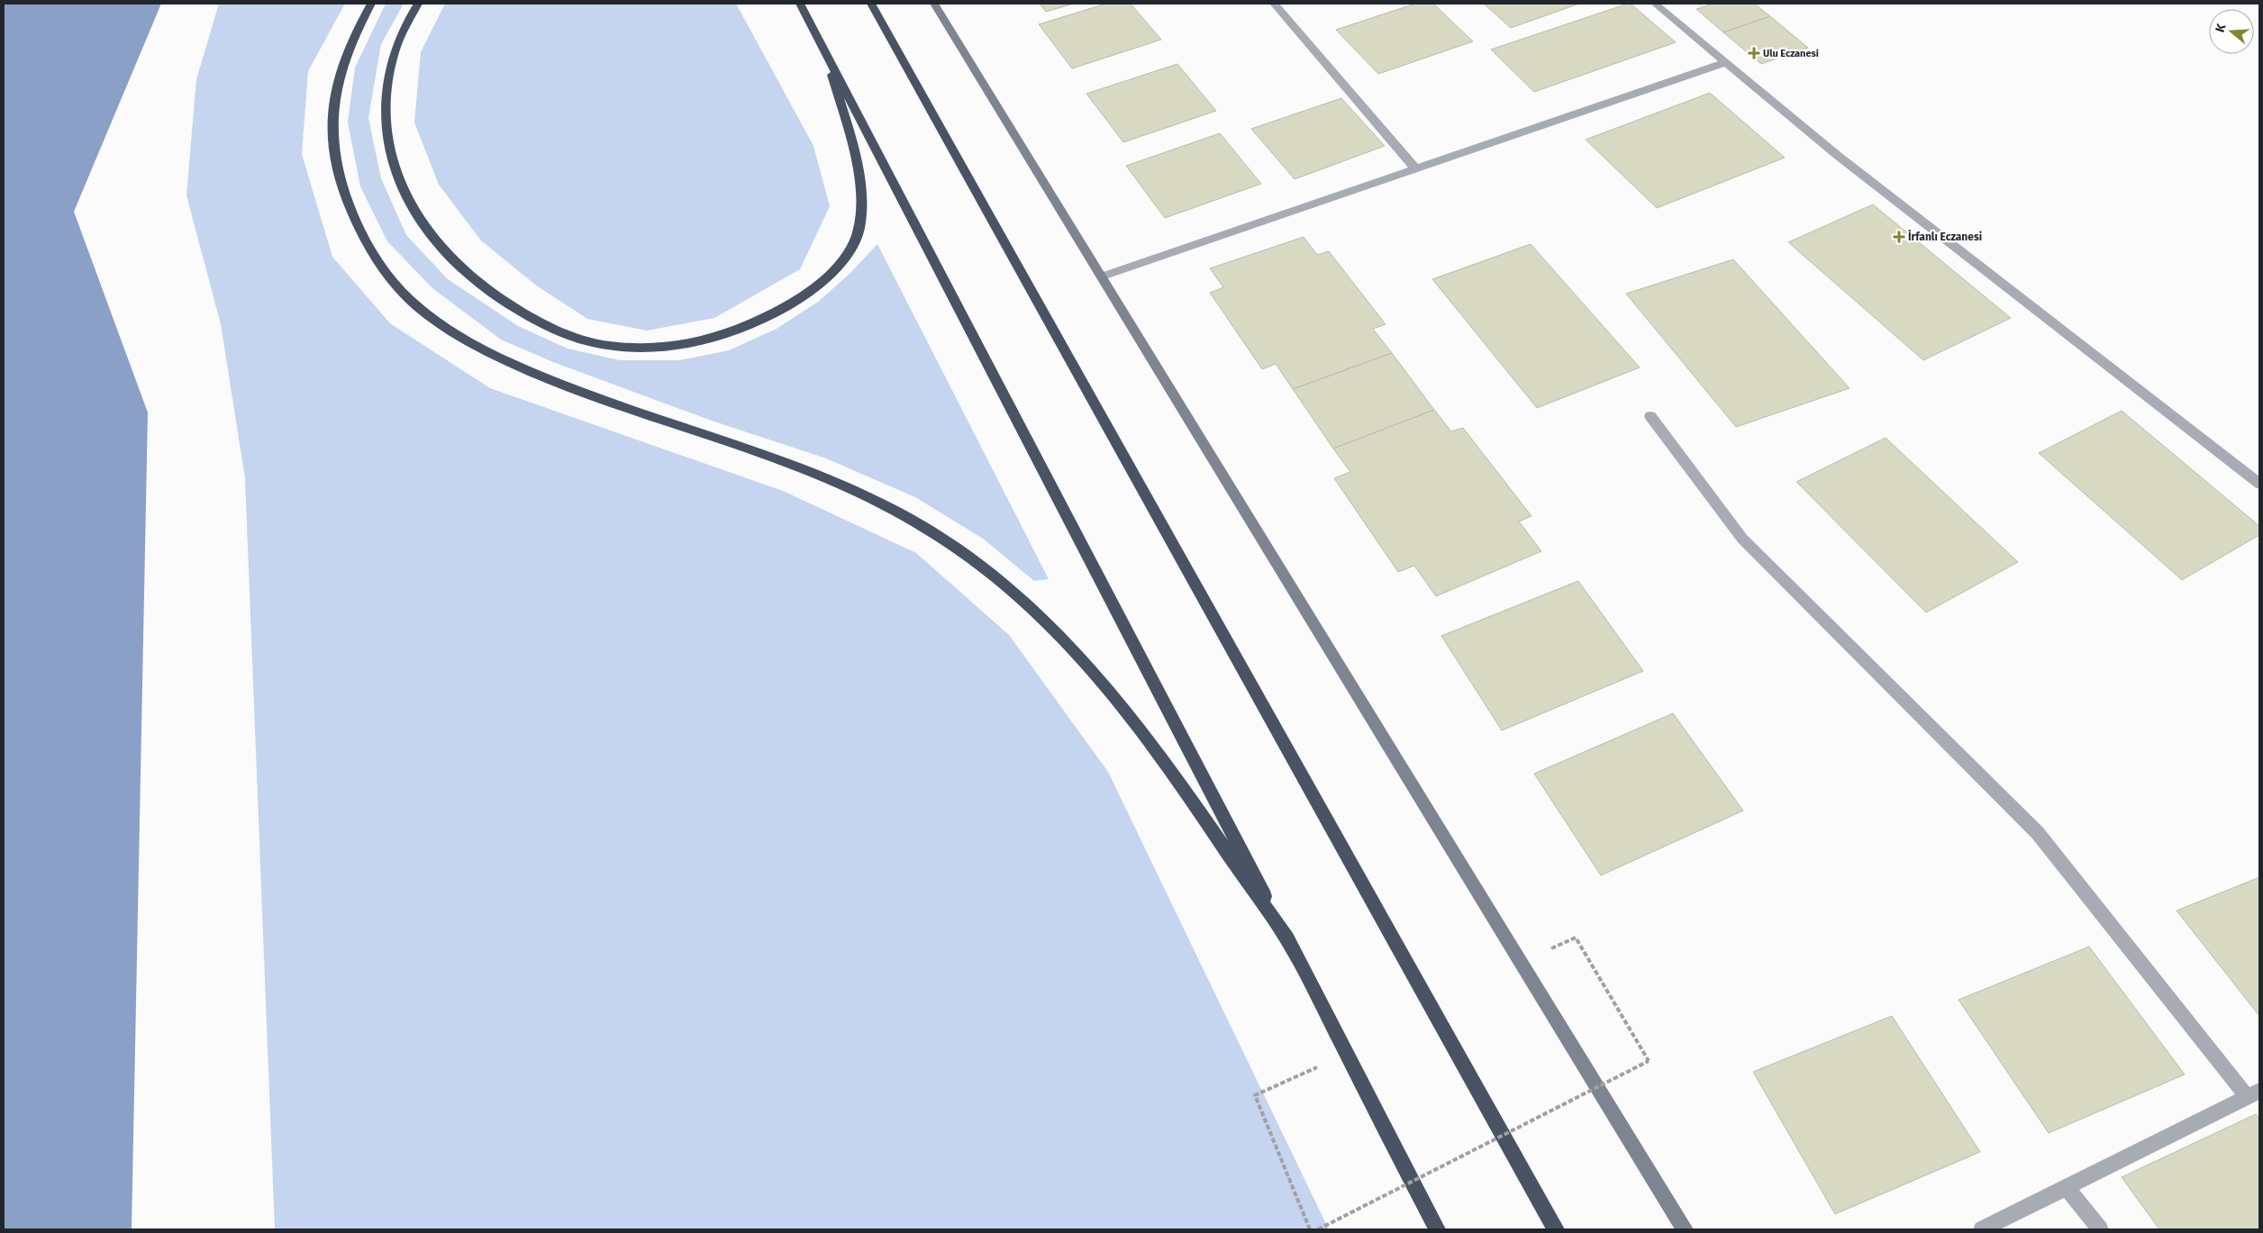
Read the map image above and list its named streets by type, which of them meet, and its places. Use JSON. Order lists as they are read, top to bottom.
{
  "places": {
    "health": ["Ulu Eczanesi", "İrfanlı Eczanesi"]
  },
  "north": "left"
}
